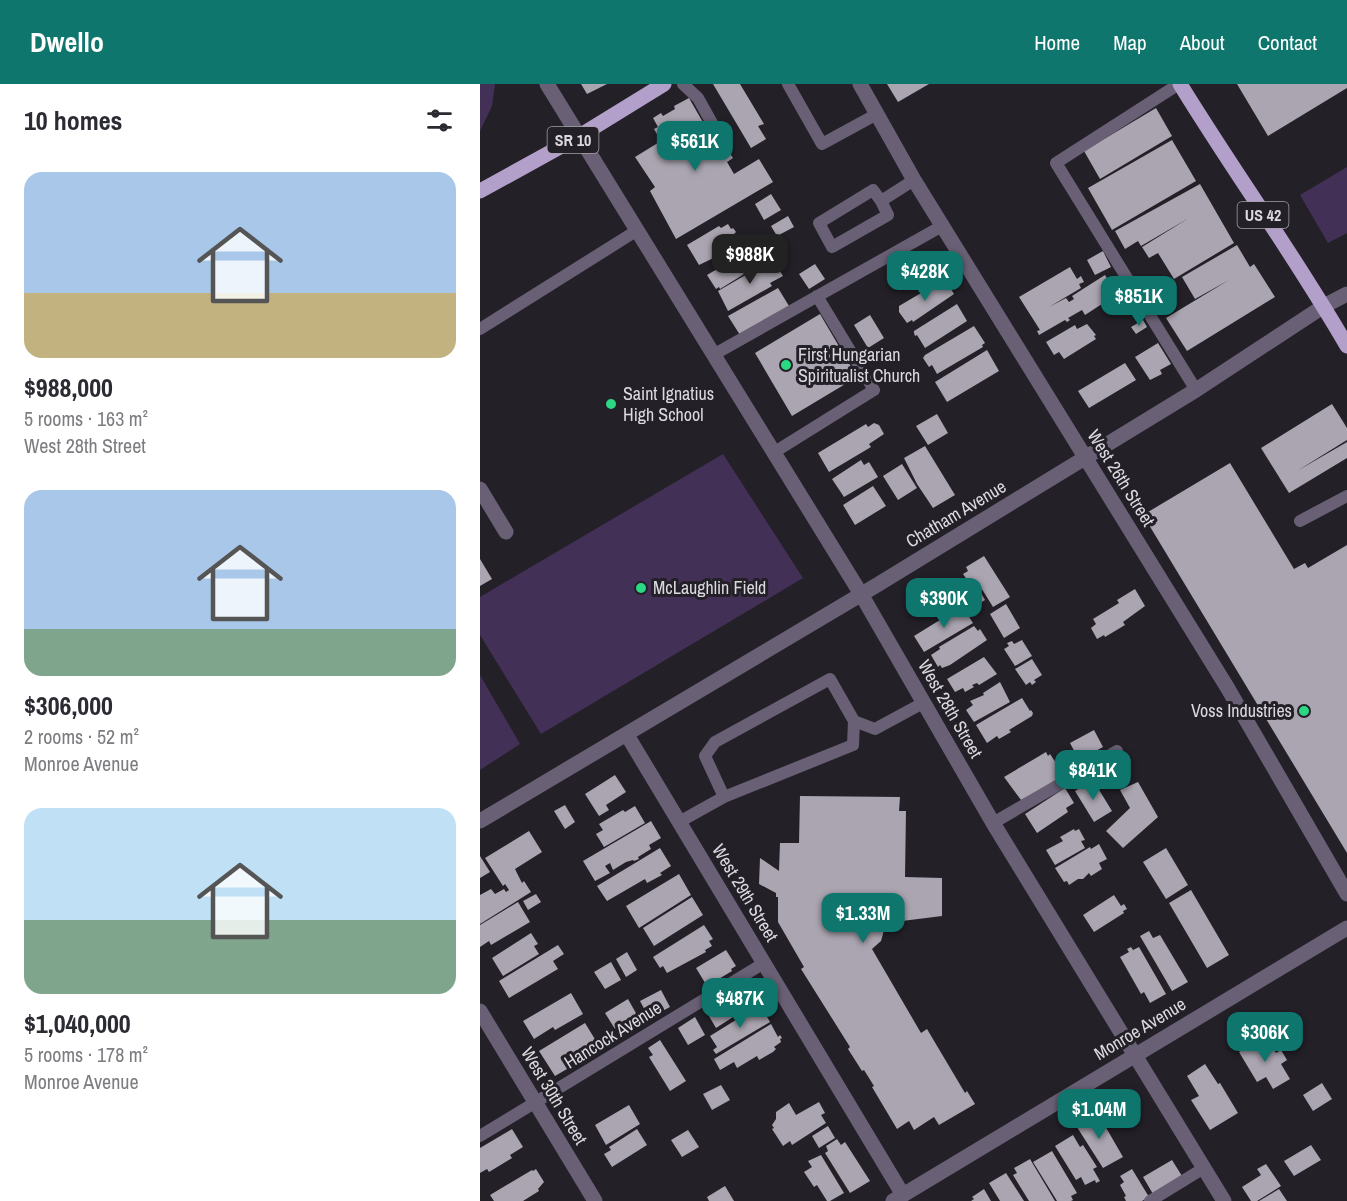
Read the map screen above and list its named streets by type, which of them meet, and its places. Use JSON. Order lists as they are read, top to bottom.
{
  "streets": {
    "main road": ["SR 10", "US 42"],
    "street": [
      "West 26th Street",
      "Chatham Avenue",
      "West 28th Street",
      "West 29th Street",
      "Monroe Avenue",
      "West 30th Street"
    ],
    "lane": ["Hancock Avenue"]
  },
  "crossings": [
    ["SR 10", "West 28th Street"],
    ["US 42", "Chatham Avenue"],
    ["West 26th Street", "Chatham Avenue"],
    ["Chatham Avenue", "West 28th Street"],
    ["Chatham Avenue", "West 29th Street"],
    ["West 28th Street", "Monroe Avenue"],
    ["West 29th Street", "Monroe Avenue"],
    ["West 29th Street", "Hancock Avenue"],
    ["Hancock Avenue", "West 30th Street"]
  ],
  "places": [
    "First Hungarian Spiritualist Church",
    "Saint Ignatius High School",
    "McLaughlin Field",
    "Voss Industries"
  ],
  "page": {
    "header": "Dwello",
    "nav": [
      "Home",
      "Map",
      "About",
      "Contact"
    ],
    "heading": "10 homes",
    "price": [
      "$561K",
      "$988K",
      "$428K",
      "$851K",
      "$390K",
      "$841K",
      "$1.33M",
      "$487K",
      "$306K",
      "$1.04M"
    ],
    "list": [
      {
        "name": "$988,000",
        "note": "5 rooms · 163 m² · West 28th Street"
      },
      {
        "name": "$306,000",
        "note": "2 rooms · 52 m² · Monroe Avenue"
      },
      {
        "name": "$1,040,000",
        "note": "5 rooms · 178 m² · Monroe Avenue"
      }
    ]
  }
}
